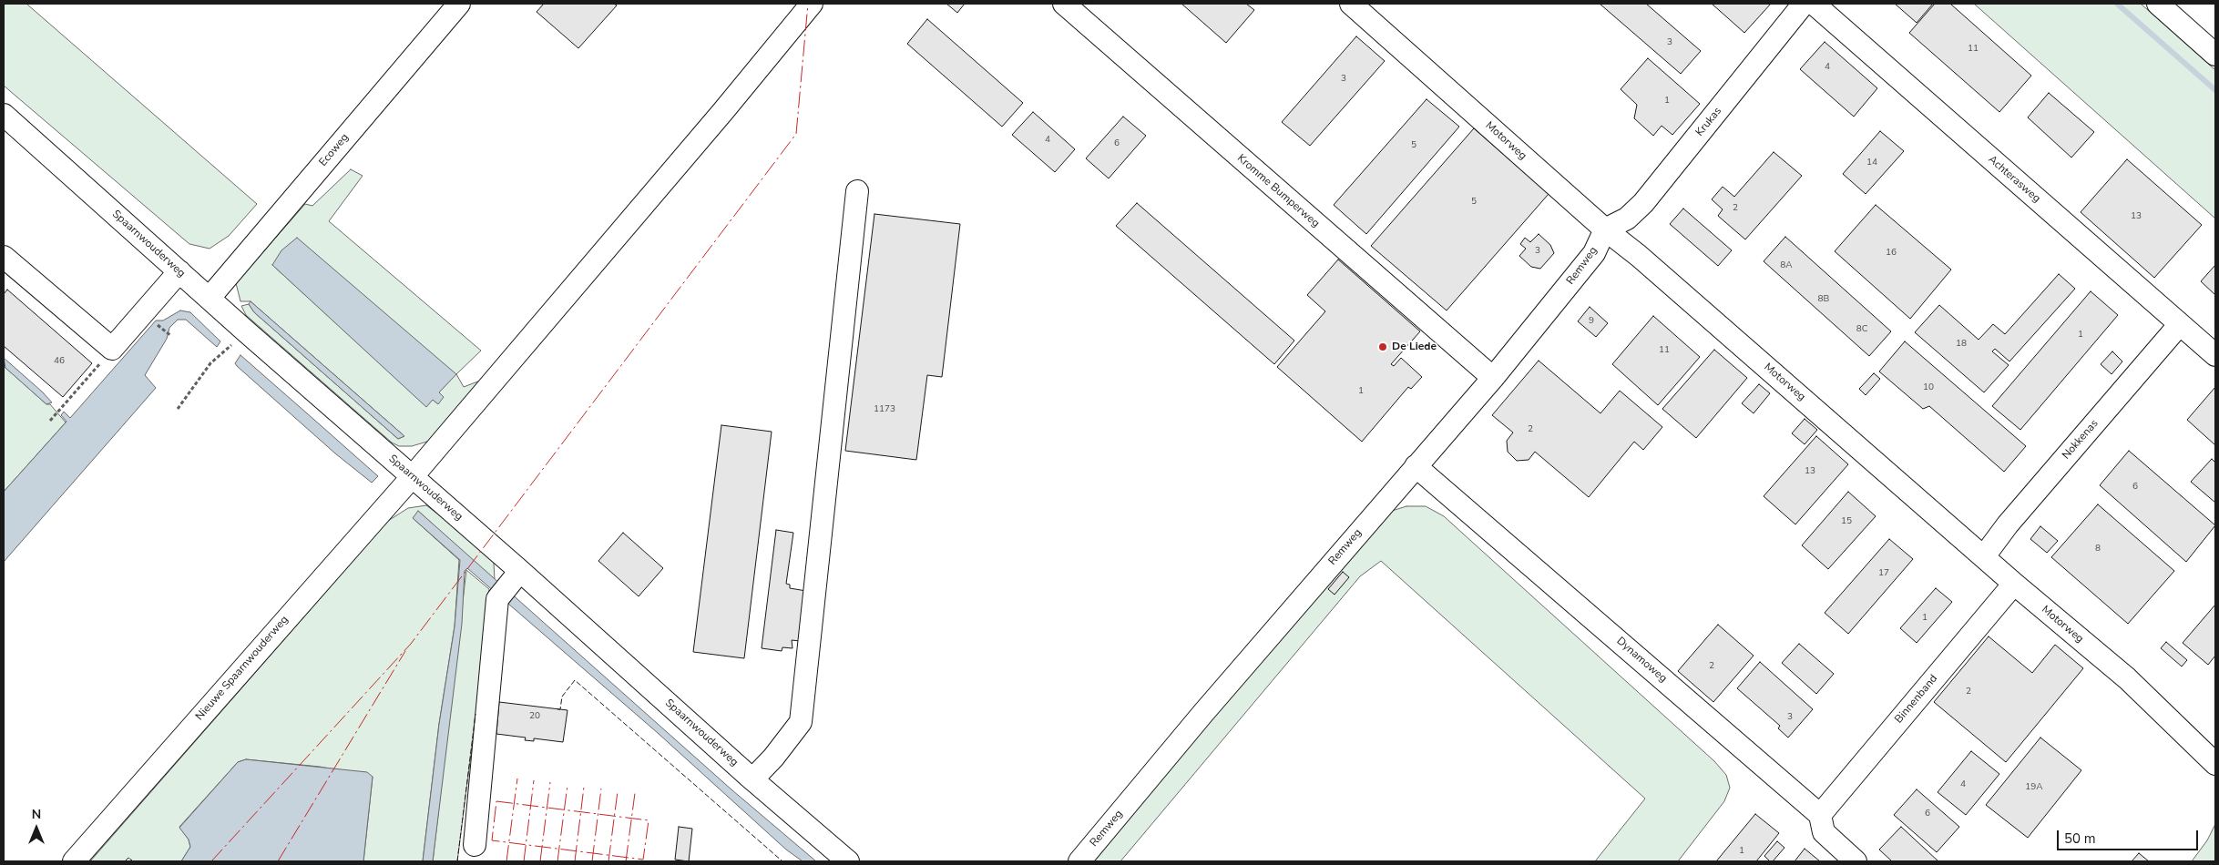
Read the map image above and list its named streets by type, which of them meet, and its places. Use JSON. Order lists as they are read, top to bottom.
{
  "streets": {
    "street": [
      "Krukas",
      "Motorweg",
      "Ecoweg",
      "Achterasweg",
      "Kromme Bumperweg",
      "Spaarnwouderweg",
      "Remweg",
      "Nokkenas",
      "Dynamoweg",
      "Nieuwe Spaarnwouderweg",
      "Binnenband"
    ]
  },
  "crossings": [
    ["Krukas", "Motorweg"],
    ["Krukas", "Remweg"],
    ["Motorweg", "Remweg"],
    ["Motorweg", "Nokkenas"],
    ["Motorweg", "Binnenband"],
    ["Ecoweg", "Spaarnwouderweg"],
    ["Achterasweg", "Nokkenas"],
    ["Kromme Bumperweg", "Remweg"],
    ["Spaarnwouderweg", "Nieuwe Spaarnwouderweg"],
    ["Remweg", "Dynamoweg"],
    ["Dynamoweg", "Binnenband"]
  ],
  "places": ["De Liede"],
  "house_numbers": [
    "3",
    "11",
    "4",
    "3",
    "1",
    "4",
    "6",
    "5",
    "14",
    "5",
    "2",
    "13",
    "3",
    "16",
    "8A",
    "8B",
    "9",
    "8C",
    "1",
    "18",
    "11",
    "46",
    "10",
    "1",
    "1173",
    "2",
    "13",
    "6",
    "15",
    "8",
    "17",
    "1",
    "2",
    "2",
    "20",
    "3",
    "4",
    "19A",
    "6",
    "1"
  ],
  "scale_bar": "50 m",
  "north": "top"
}
